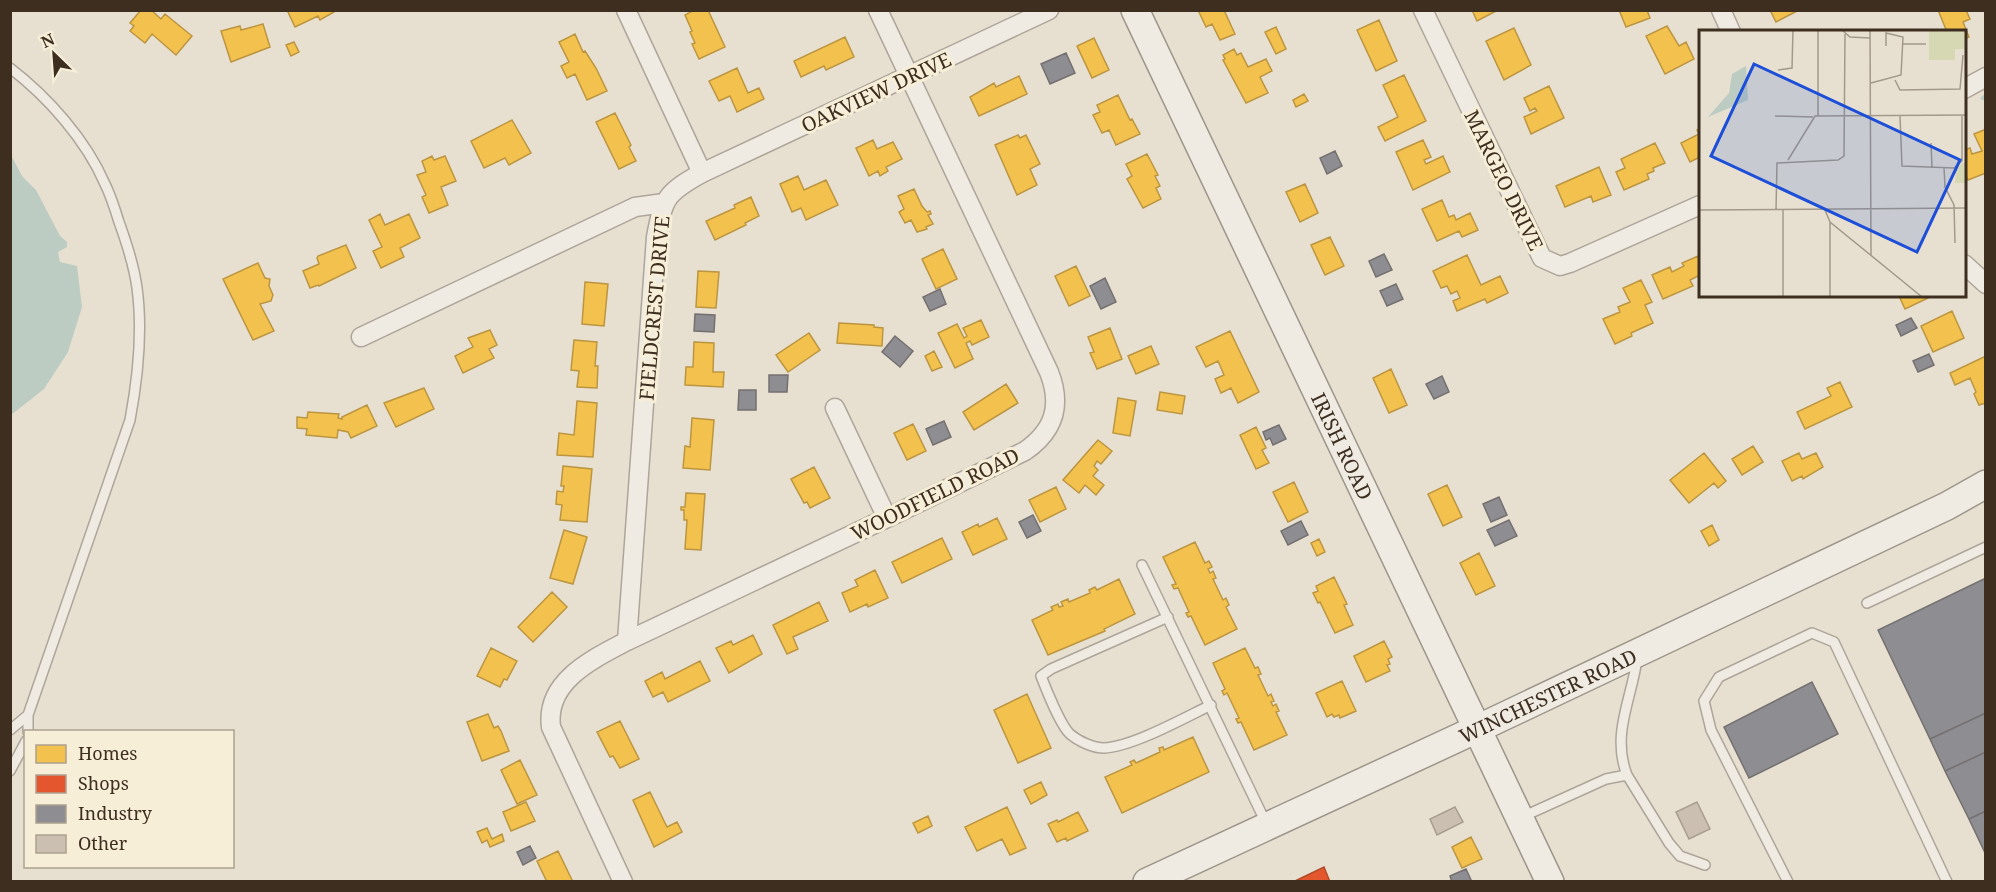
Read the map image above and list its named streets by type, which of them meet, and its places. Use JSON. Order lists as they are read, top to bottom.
{
  "streets": {
    "street": [
      "OAKVIEW DRIVE",
      "MARGEO DRIVE",
      "FIELDCREST DRIVE",
      "IRISH ROAD",
      "WOODFIELD ROAD",
      "WINCHESTER ROAD"
    ]
  },
  "crossings": [
    ["OAKVIEW DRIVE", "FIELDCREST DRIVE"],
    ["OAKVIEW DRIVE", "WOODFIELD ROAD"],
    ["FIELDCREST DRIVE", "WOODFIELD ROAD"],
    ["IRISH ROAD", "WINCHESTER ROAD"]
  ],
  "legend": [
    "Homes",
    "Shops",
    "Industry",
    "Other"
  ],
  "north": "top left"
}
